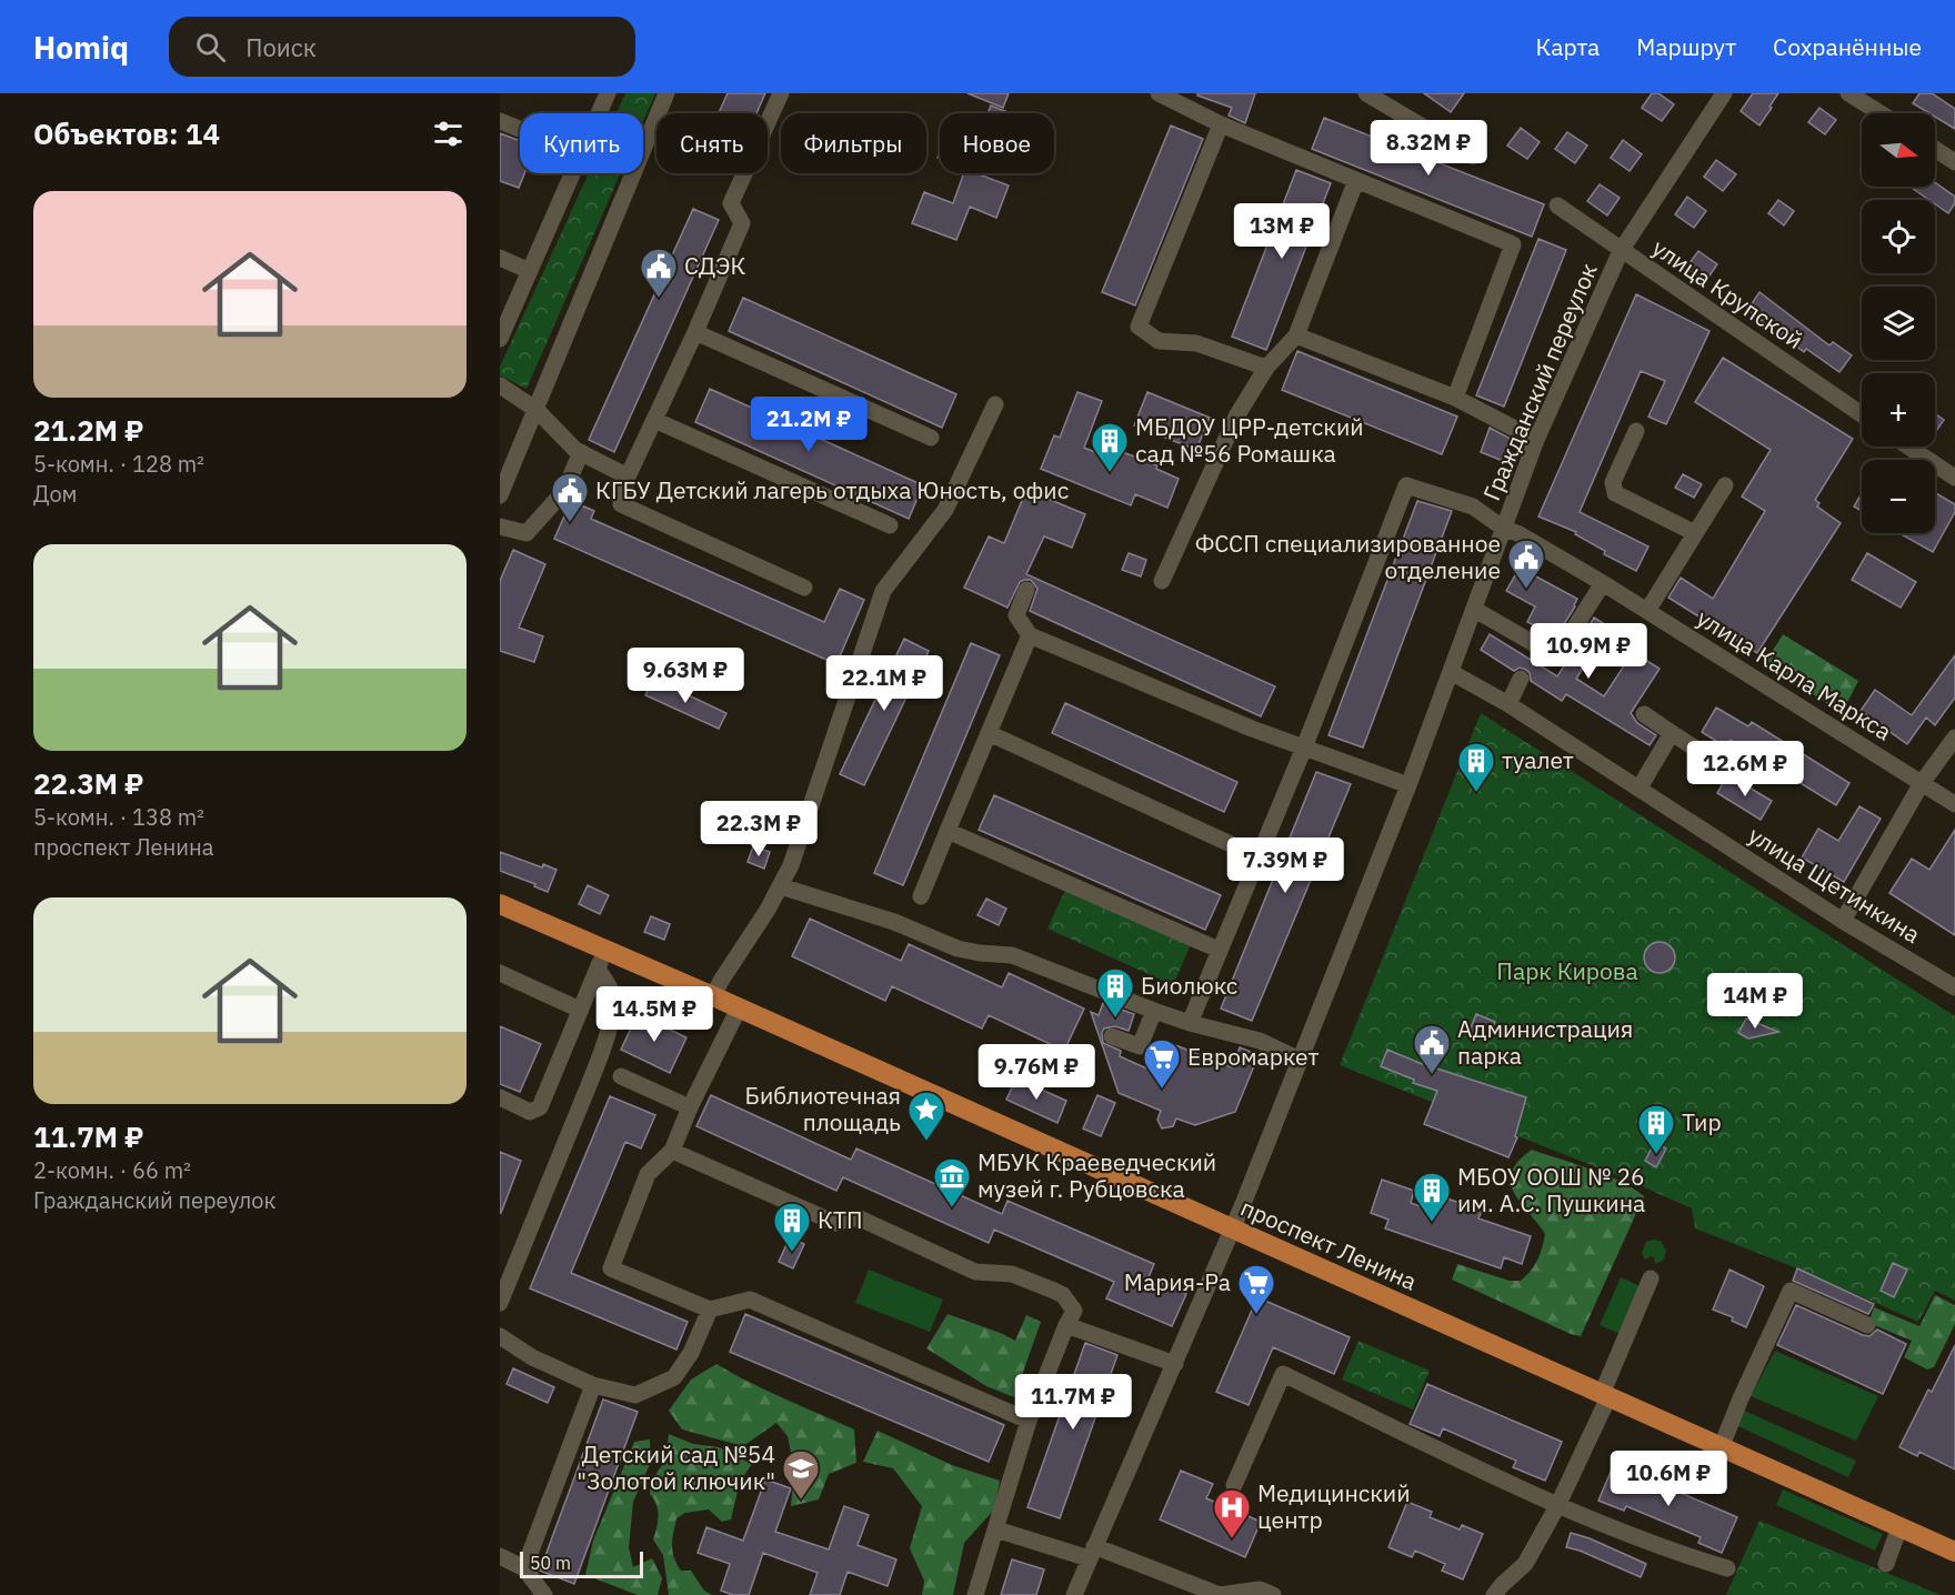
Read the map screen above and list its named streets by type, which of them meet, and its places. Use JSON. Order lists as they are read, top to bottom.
{
  "streets": {
    "main road": ["проспект Ленина"],
    "street": [
      "улица Крупской",
      "Гражданский переулок",
      "улица Карла Маркса",
      "улица Щетинкина"
    ]
  },
  "crossings": [
    ["улица Крупской", "Гражданский переулок"],
    ["Гражданский переулок", "улица Карла Маркса"],
    ["Гражданский переулок", "улица Щетинкина"],
    ["Гражданский переулок", "проспект Ленина"]
  ],
  "parks": ["Парк Кирова"],
  "places": {
    "public building": [
      "СДЭК",
      "КГБУ Детский лагерь отдыха Юность, офис",
      "ФССП специализированное отделение",
      "Администрация парка"
    ],
    "building": [
      "МБДОУ ЦРР-детский сад №56 Ромашка",
      "туалет",
      "Биолюкс",
      "Тир",
      "МБОУ ООШ № 26 им. А.С. Пушкина",
      "КТП"
    ],
    "supermarket": ["Евромаркет", "Мария-Ра"],
    "place": ["Библиотечная площадь"],
    "museum": ["МБУК Краеведческий музей г. Рубцовска"],
    "school or university": ["Детский сад №54 \"Золотой ключик\""],
    "hospital": ["Медицинский центр"]
  },
  "scale_bar": "50 m",
  "north": "right",
  "page": {
    "header": "Homiq",
    "search": "Поиск",
    "nav": ["Карта", "Маршрут", "Сохранённые"],
    "heading": "Объектов: 14",
    "map_buttons": ["+", "−"],
    "chip": [
      "Купить",
      "Снять",
      "Фильтры",
      "Новое"
    ],
    "price": [
      "8.32M ₽",
      "13M ₽",
      "21.2M ₽",
      "10.9M ₽",
      "9.63M ₽",
      "22.1M ₽",
      "12.6M ₽",
      "22.3M ₽",
      "7.39M ₽",
      "14M ₽",
      "14.5M ₽",
      "9.76M ₽",
      "11.7M ₽",
      "10.6M ₽"
    ],
    "list": [
      {
        "name": "21.2M ₽",
        "note": "5-комн. · 128 m² · Дом"
      },
      {
        "name": "22.3M ₽",
        "note": "5-комн. · 138 m² · проспект Ленина"
      },
      {
        "name": "11.7M ₽",
        "note": "2-комн. · 66 m² · Гражданский переулок"
      }
    ],
    "scale": "50 m"
  }
}
